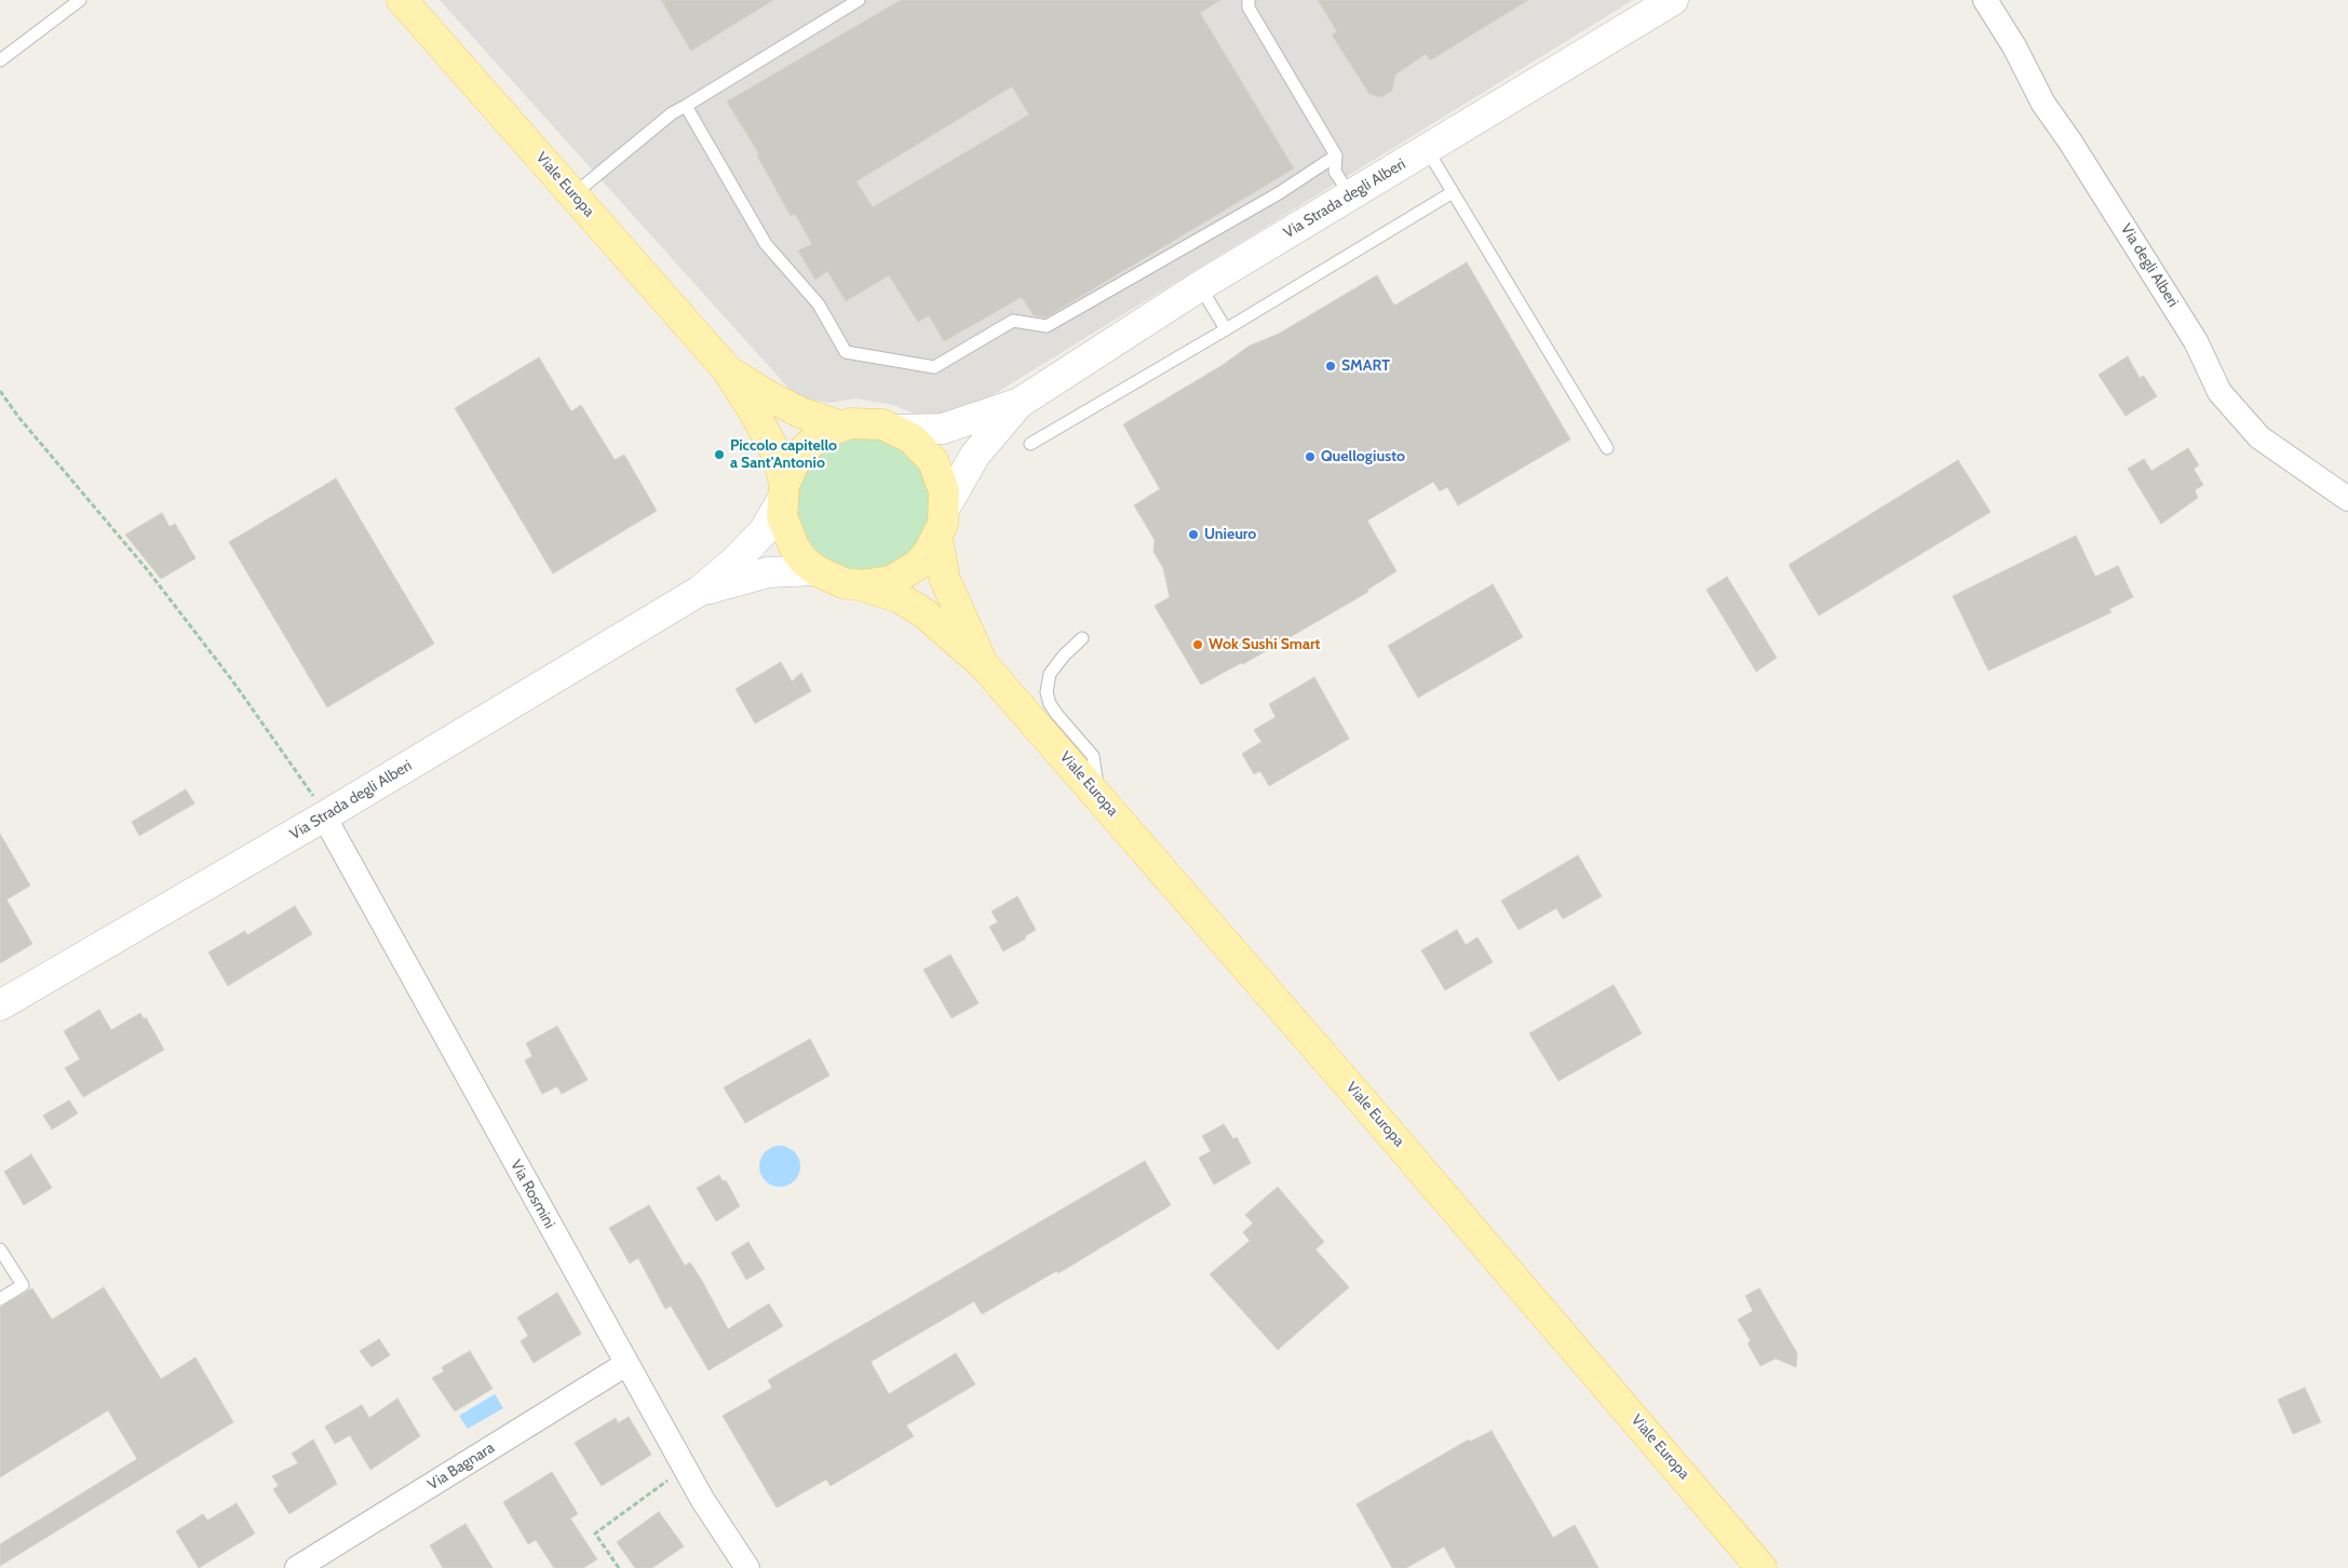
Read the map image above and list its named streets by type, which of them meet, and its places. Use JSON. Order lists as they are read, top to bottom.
{
  "streets": {
    "main road": ["Viale Europa", "Via Strada degli Alberi"],
    "street": ["Via degli Alberi", "Via Rosmini", "Via Bagnara"]
  },
  "crossings": [
    ["Viale Europa", "Via Strada degli Alberi"],
    ["Via Strada degli Alberi", "Via Rosmini"],
    ["Via Rosmini", "Via Bagnara"]
  ],
  "places": [
    "SMART",
    "Piccolo capitello a Sant'Antonio",
    "Quellogiusto",
    "Unieuro",
    "Wok Sushi Smart"
  ]
}
